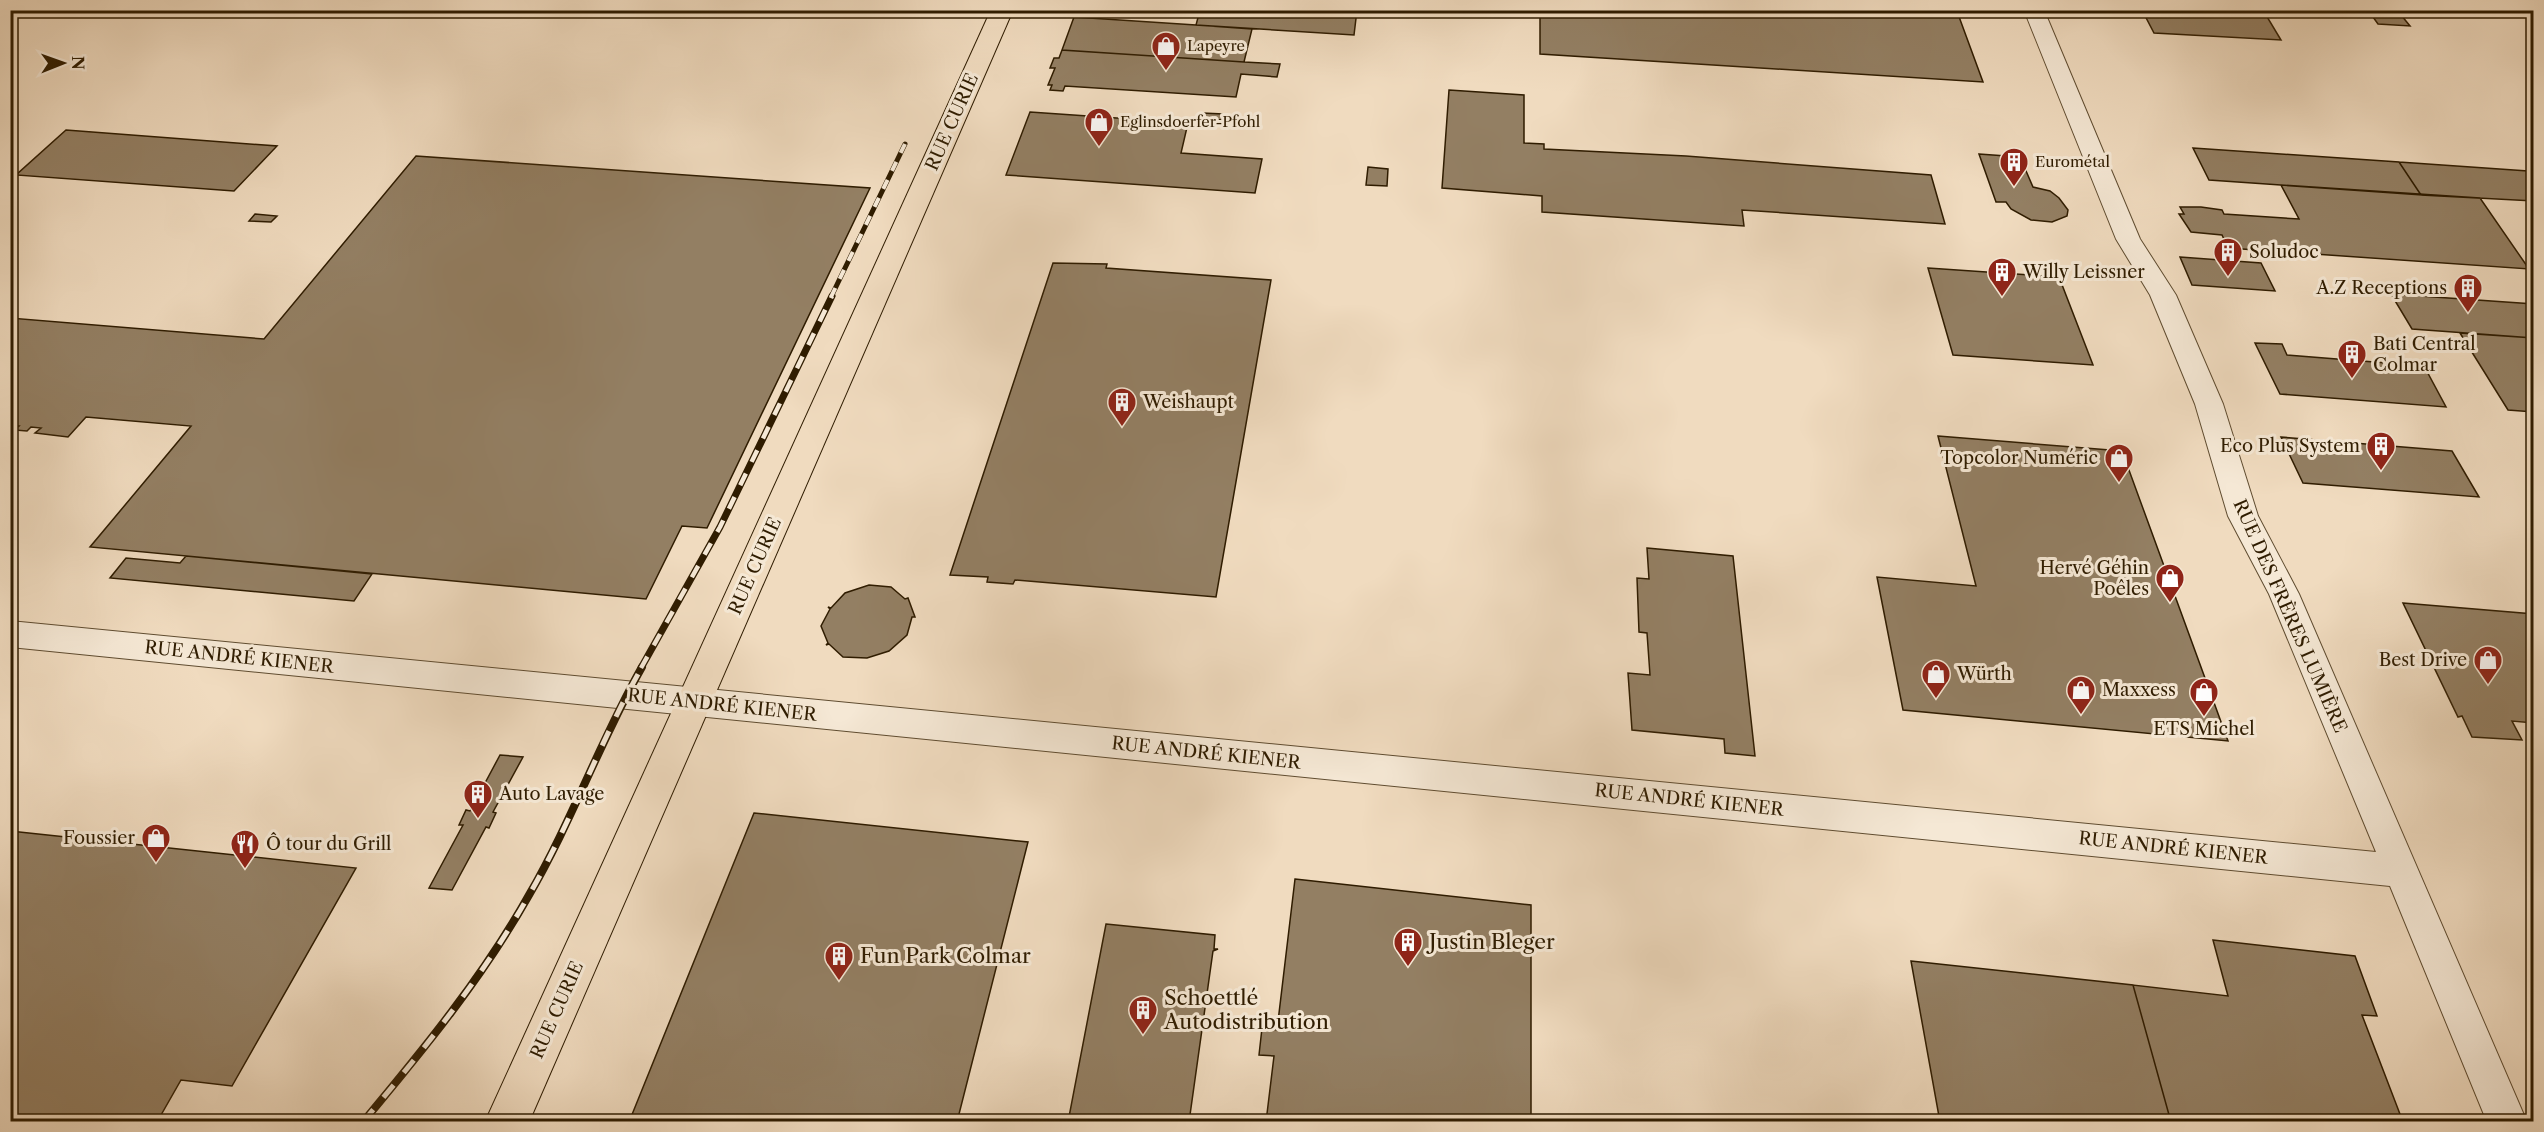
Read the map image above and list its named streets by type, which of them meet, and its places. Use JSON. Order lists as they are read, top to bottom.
{
  "streets": {
    "main road": ["RUE CURIE"],
    "street": ["RUE DES FRÈRES LUMIÈRE", "RUE ANDRÉ KIENER"]
  },
  "crossings": [
    ["RUE CURIE", "RUE ANDRÉ KIENER"],
    ["RUE DES FRÈRES LUMIÈRE", "RUE ANDRÉ KIENER"]
  ],
  "places": {
    "shop": [
      "Lapeyre",
      "Eglinsdoerfer-Pfohl",
      "Topcolor Numéric",
      "Hervé Géhin Poêles",
      "Best Drive",
      "Würth",
      "Maxxess",
      "ETS Michel",
      "Foussier"
    ],
    "building": [
      "Eurométal",
      "Soludoc",
      "Willy Leissner",
      "A.Z Receptions",
      "Bati Central Colmar",
      "Weishaupt",
      "Eco Plus System",
      "Auto Lavage",
      "Justin Bleger",
      "Fun Park Colmar",
      "Schoettlé Autodistribution"
    ],
    "restaurant": ["Ô tour du Grill"]
  },
  "north": "right"
}
